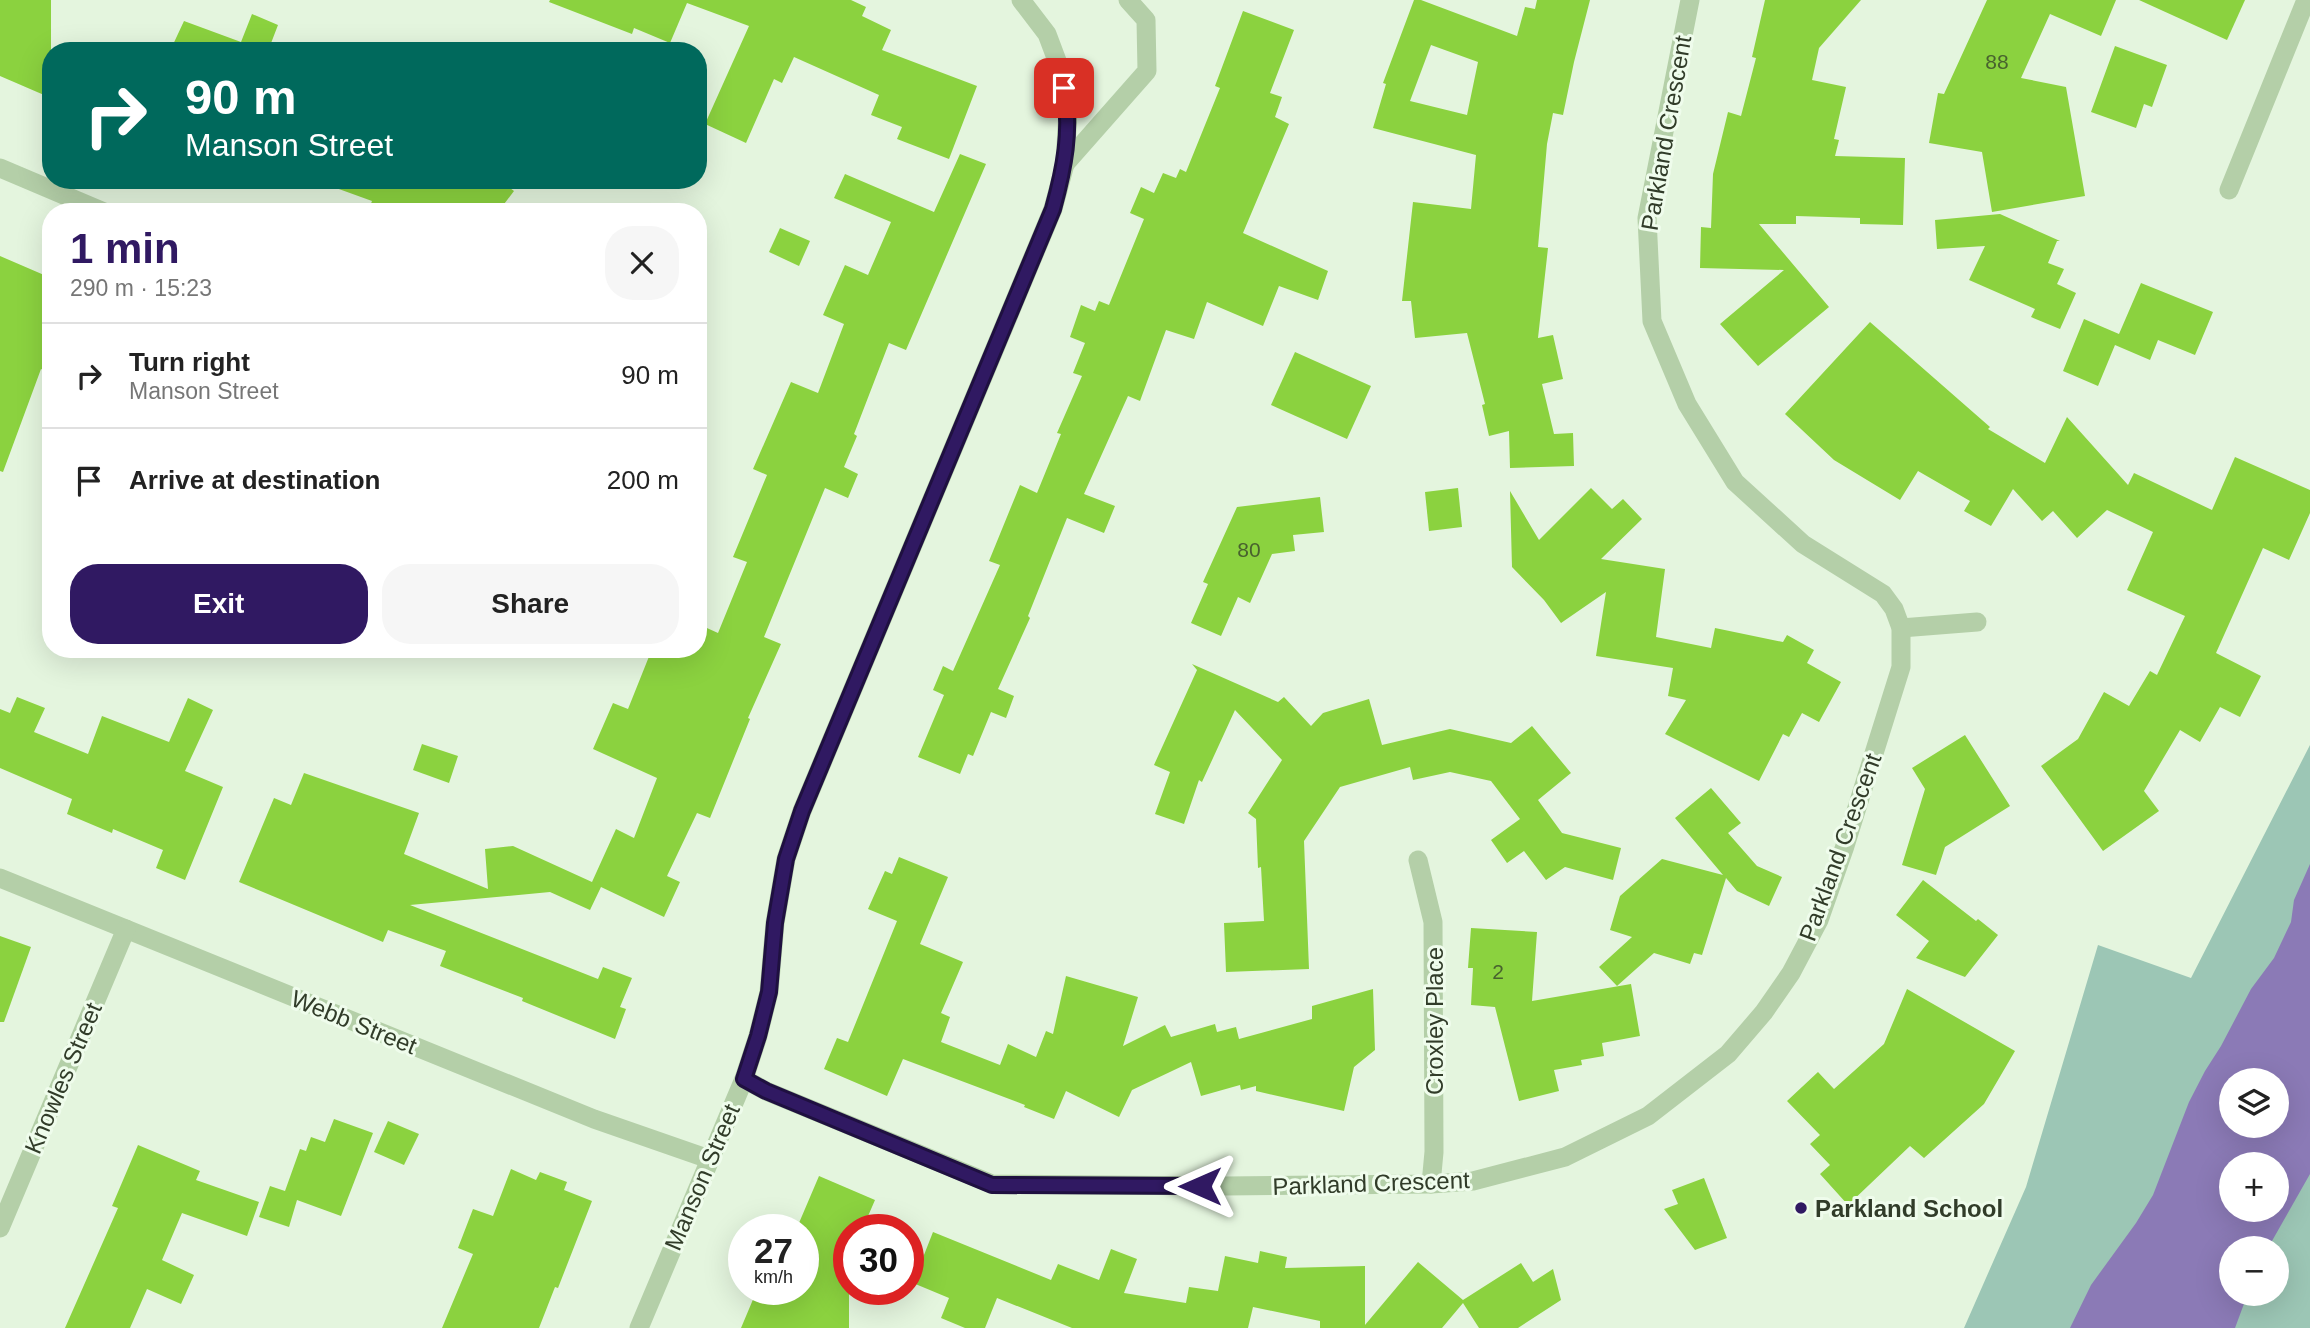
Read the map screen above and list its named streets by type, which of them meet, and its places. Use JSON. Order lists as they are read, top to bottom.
{
  "streets": {
    "street": [
      "Parkland Crescent",
      "Croxley Place",
      "Webb Street",
      "Knowles Street",
      "Manson Street"
    ]
  },
  "crossings": [
    ["Parkland Crescent", "Croxley Place"],
    ["Parkland Crescent", "Manson Street"],
    ["Webb Street", "Knowles Street"],
    ["Webb Street", "Manson Street"]
  ],
  "places": ["Parkland School"],
  "house_numbers": ["88", "80", "2"],
  "page": {
    "turn": ["90 m", "Manson Street"],
    "heading": ["1 min", "290 m · 15:23"],
    "list": [
      {
        "name": "Turn right",
        "note": "Manson Street",
        "value": "90 m"
      },
      {
        "name": "Arrive at destination",
        "value": "200 m"
      }
    ],
    "buttons": ["Exit", "Share"],
    "map_buttons": ["+", "−"],
    "speed": "27 km/h",
    "limit": "30"
  }
}
